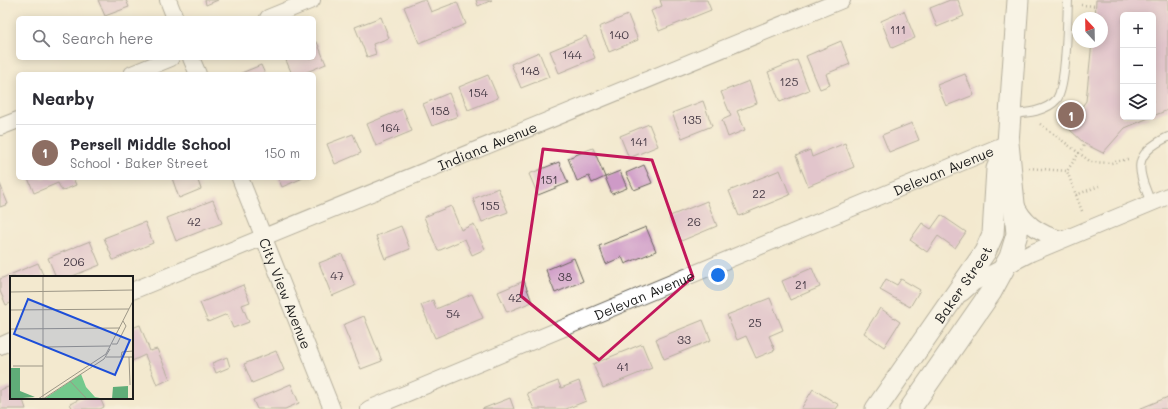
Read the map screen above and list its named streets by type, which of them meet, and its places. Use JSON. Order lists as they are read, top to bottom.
{
  "streets": {
    "street": [
      "Indiana Avenue",
      "Delevan Avenue",
      "Baker Street",
      "City View Avenue"
    ]
  },
  "crossings": [
    ["Indiana Avenue", "City View Avenue"],
    ["Delevan Avenue", "Baker Street"]
  ],
  "house_numbers": [
    "111",
    "140",
    "144",
    "148",
    "125",
    "154",
    "158",
    "135",
    "164",
    "141",
    "151",
    "22",
    "155",
    "42",
    "26",
    "206",
    "47",
    "38",
    "21",
    "42",
    "54",
    "25",
    "33",
    "41"
  ],
  "north": "top",
  "page": {
    "map_buttons": ["+", "−"],
    "search": "Search here",
    "heading": "Nearby",
    "pins": "1",
    "list": [
      {
        "mark": "1",
        "name": "Persell Middle School",
        "note": "School · Baker Street",
        "value": "150 m"
      }
    ]
  }
}
